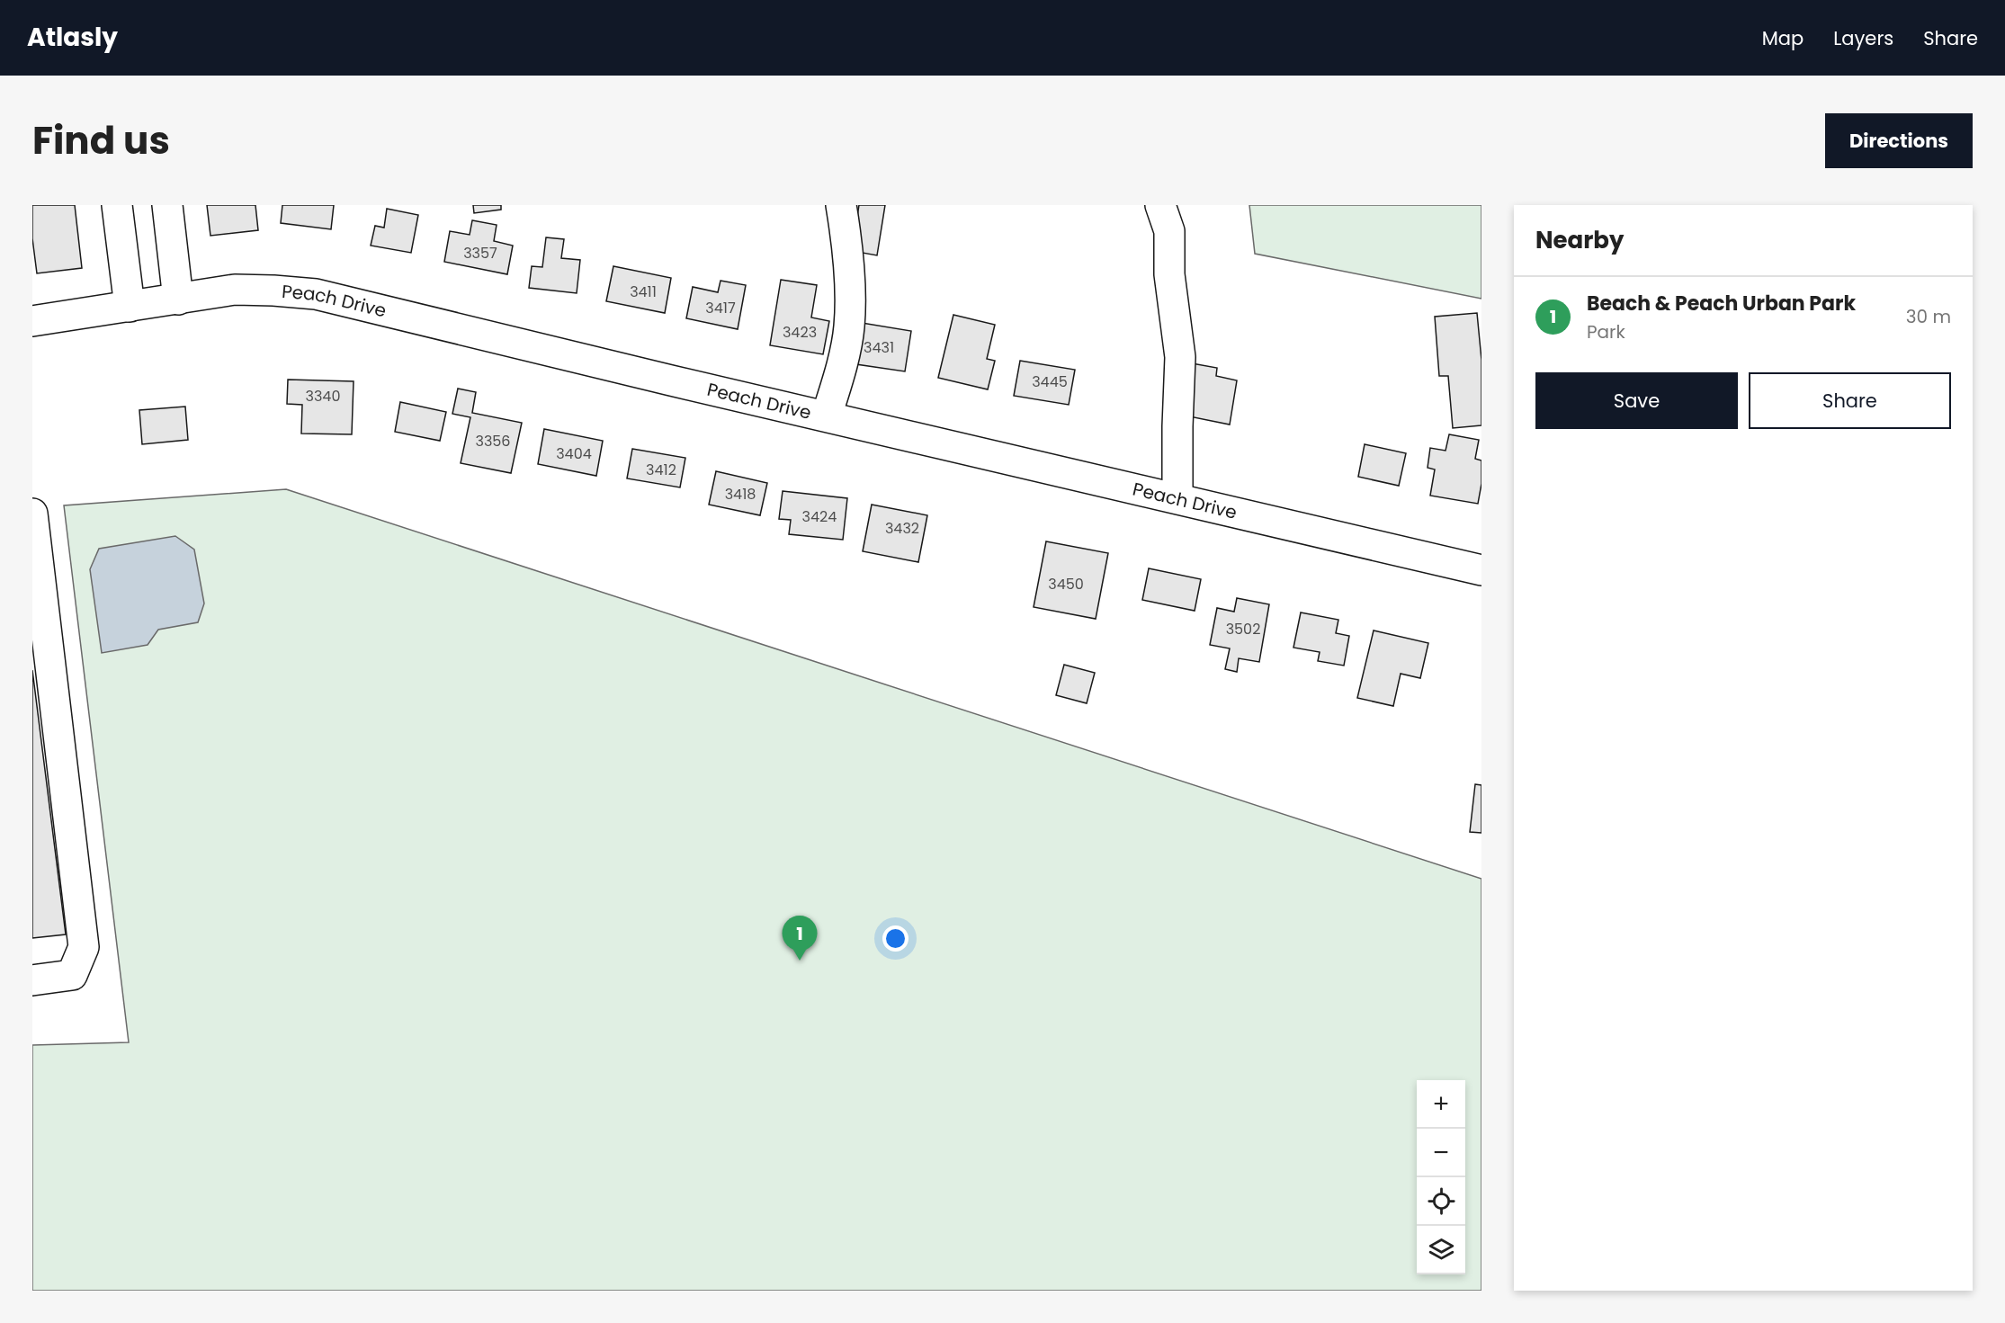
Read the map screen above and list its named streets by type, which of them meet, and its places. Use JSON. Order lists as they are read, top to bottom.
{
  "streets": {
    "street": ["Peach Drive"]
  },
  "house_numbers": [
    "3357",
    "3411",
    "3417",
    "3423",
    "3431",
    "3445",
    "3340",
    "3356",
    "3404",
    "3412",
    "3418",
    "3424",
    "3432",
    "3450",
    "3502"
  ],
  "page": {
    "header": "Atlasly",
    "nav": ["Map", "Layers", "Share"],
    "title": "Find us",
    "buttons": [
      "Directions",
      ["Save", "Share"]
    ],
    "heading": "Nearby",
    "list": [
      {
        "mark": "1",
        "name": "Beach & Peach Urban Park",
        "note": "Park",
        "value": "30 m"
      }
    ],
    "pins": "1",
    "map_buttons": ["+", "−"]
  }
}
